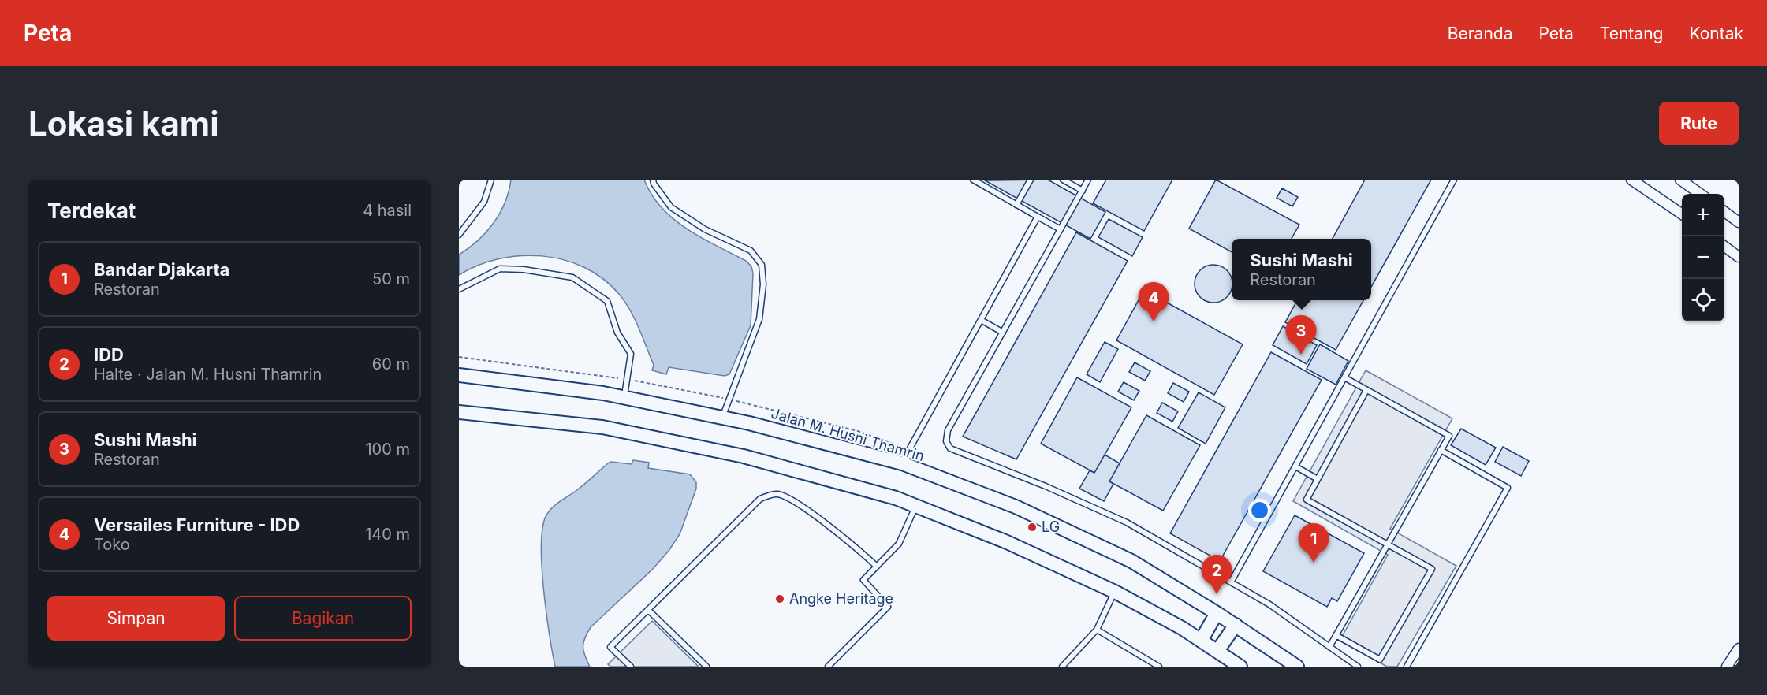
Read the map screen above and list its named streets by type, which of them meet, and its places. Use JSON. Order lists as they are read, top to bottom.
{
  "streets": {
    "main road": ["Jalan M. Husni Thamrin"]
  },
  "places": ["LG", "Angke Heritage"],
  "page": {
    "header": "Peta",
    "nav": [
      "Beranda",
      "Peta",
      "Tentang",
      "Kontak"
    ],
    "buttons": [
      "Rute",
      ["Simpan", "Bagikan"]
    ],
    "title": "Lokasi kami",
    "heading": ["Terdekat", "4 hasil"],
    "map_buttons": ["+", "−"],
    "popup": ["Sushi Mashi", "Restoran"],
    "list": [
      {
        "mark": "1",
        "name": "Bandar Djakarta",
        "note": "Restoran",
        "value": "50 m"
      },
      {
        "mark": "2",
        "name": "IDD",
        "note": "Halte · Jalan M. Husni Thamrin",
        "value": "60 m"
      },
      {
        "mark": "3",
        "name": "Sushi Mashi",
        "note": "Restoran",
        "value": "100 m"
      },
      {
        "mark": "4",
        "name": "Versailes Furniture - IDD",
        "note": "Toko",
        "value": "140 m"
      }
    ],
    "pins": [
      "4",
      "3",
      "1",
      "2"
    ]
  }
}
